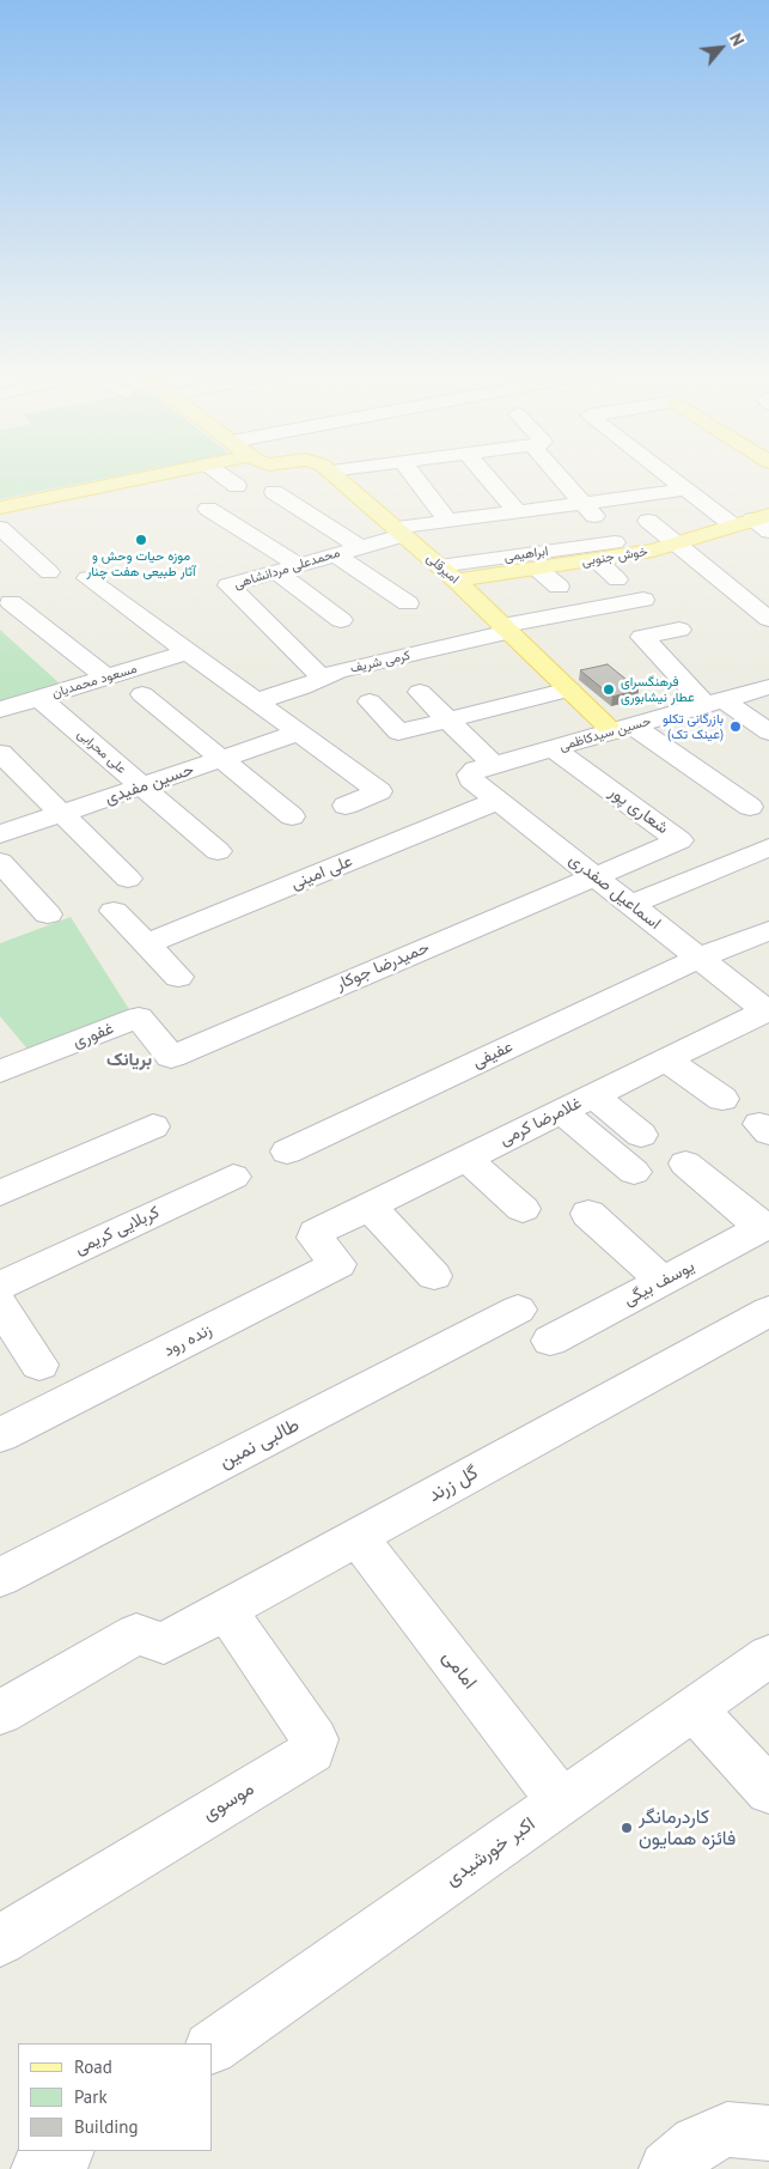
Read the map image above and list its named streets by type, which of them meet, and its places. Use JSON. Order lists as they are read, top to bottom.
{
  "streets": {
    "main road": ["خوش جنوبی", "امیرقلی"],
    "street": [
      "ابراهیمی",
      "محمدعلی مردانشاهی",
      "کرمی شریف",
      "مسعود محمدیان",
      "حسین سیدکاظمی",
      "علی محرابی",
      "حسین مفیدی",
      "شعاری پور",
      "علی امینی",
      "اسماعیل صفدری",
      "حمیدرضا جوکار",
      "غفوری",
      "عفیفی",
      "غلامرضا کرمی",
      "کربلایی کریمی",
      "یوسف بیگی",
      "زنده رود",
      "طالبی نمین",
      "گل زرند",
      "امامی",
      "موسوی",
      "اکبر خورشیدی"
    ]
  },
  "crossings": [
    ["ابراهیمی", "خوش جنوبی"],
    ["ابراهیمی", "امیرقلی"],
    ["خوش جنوبی", "امیرقلی"],
    ["خوش جنوبی", "کرمی شریف"],
    ["محمدعلی مردانشاهی", "امیرقلی"],
    ["محمدعلی مردانشاهی", "کرمی شریف"],
    ["امیرقلی", "کرمی شریف"],
    ["امیرقلی", "حسین سیدکاظمی"],
    ["مسعود محمدیان", "علی محرابی"],
    ["حسین سیدکاظمی", "شعاری پور"],
    ["حسین سیدکاظمی", "اسماعیل صفدری"],
    ["علی محرابی", "حسین مفیدی"],
    ["شعاری پور", "اسماعیل صفدری"],
    ["شعاری پور", "حمیدرضا جوکار"],
    ["علی امینی", "اسماعیل صفدری"],
    ["اسماعیل صفدری", "حمیدرضا جوکار"],
    ["اسماعیل صفدری", "عفیفی"],
    ["اسماعیل صفدری", "غلامرضا کرمی"],
    ["حمیدرضا جوکار", "غفوری"],
    ["غلامرضا کرمی", "زنده رود"],
    ["گل زرند", "امامی"],
    ["گل زرند", "موسوی"],
    ["امامی", "اکبر خورشیدی"]
  ],
  "districts": ["بریانک"],
  "places": [
    "موزه حیات وحش و آثار طبیعی هفت چنار",
    "فرهنگسرای عطار نیشابوری",
    "بازرگانی تکلو (عینک تک)",
    "کاردرمانگر فائزه همایون"
  ],
  "legend": ["Road", "Park", "Building"],
  "north": "top right"
}
